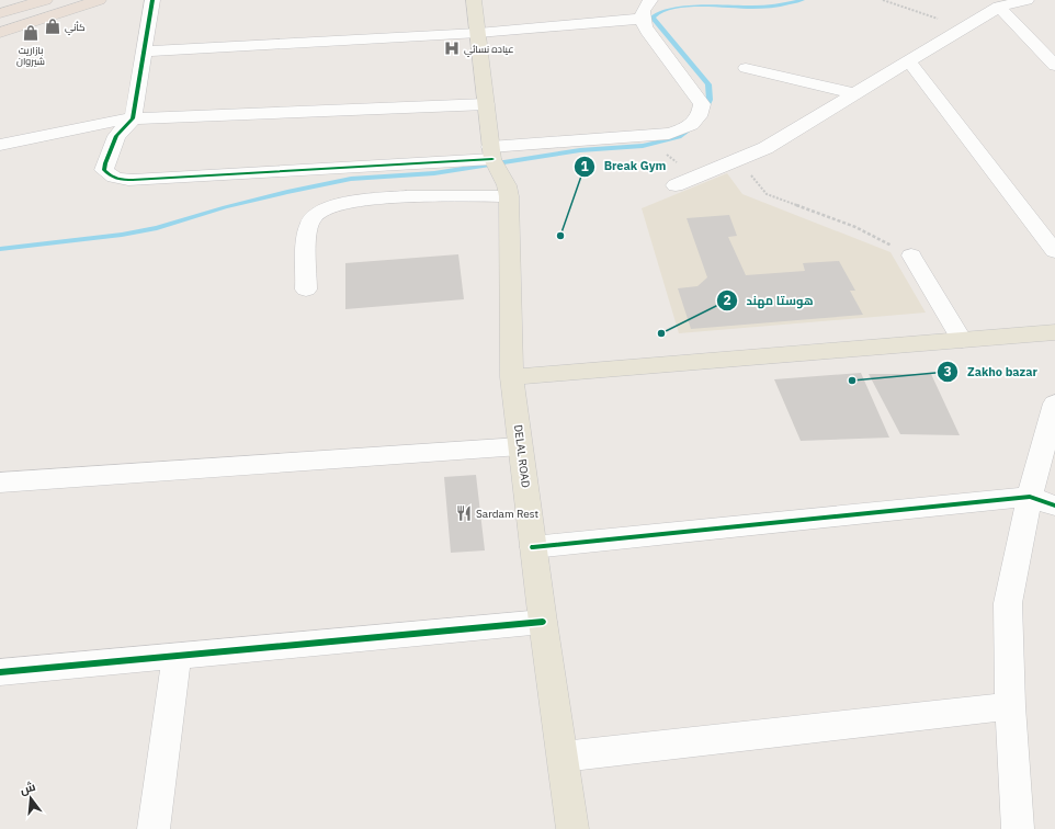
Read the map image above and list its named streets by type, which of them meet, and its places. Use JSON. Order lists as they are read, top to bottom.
{
  "streets": {
    "main road": ["DELAL ROAD"]
  },
  "places": {
    "shop": ["كأني", "بازاريت شيروان"],
    "hospital": ["عياده نسائي"],
    "other": ["Break Gym", "هوستا مهند", "Zakho bazar"],
    "restaurant": ["Sardam Rest"]
  },
  "north": "top"
}
